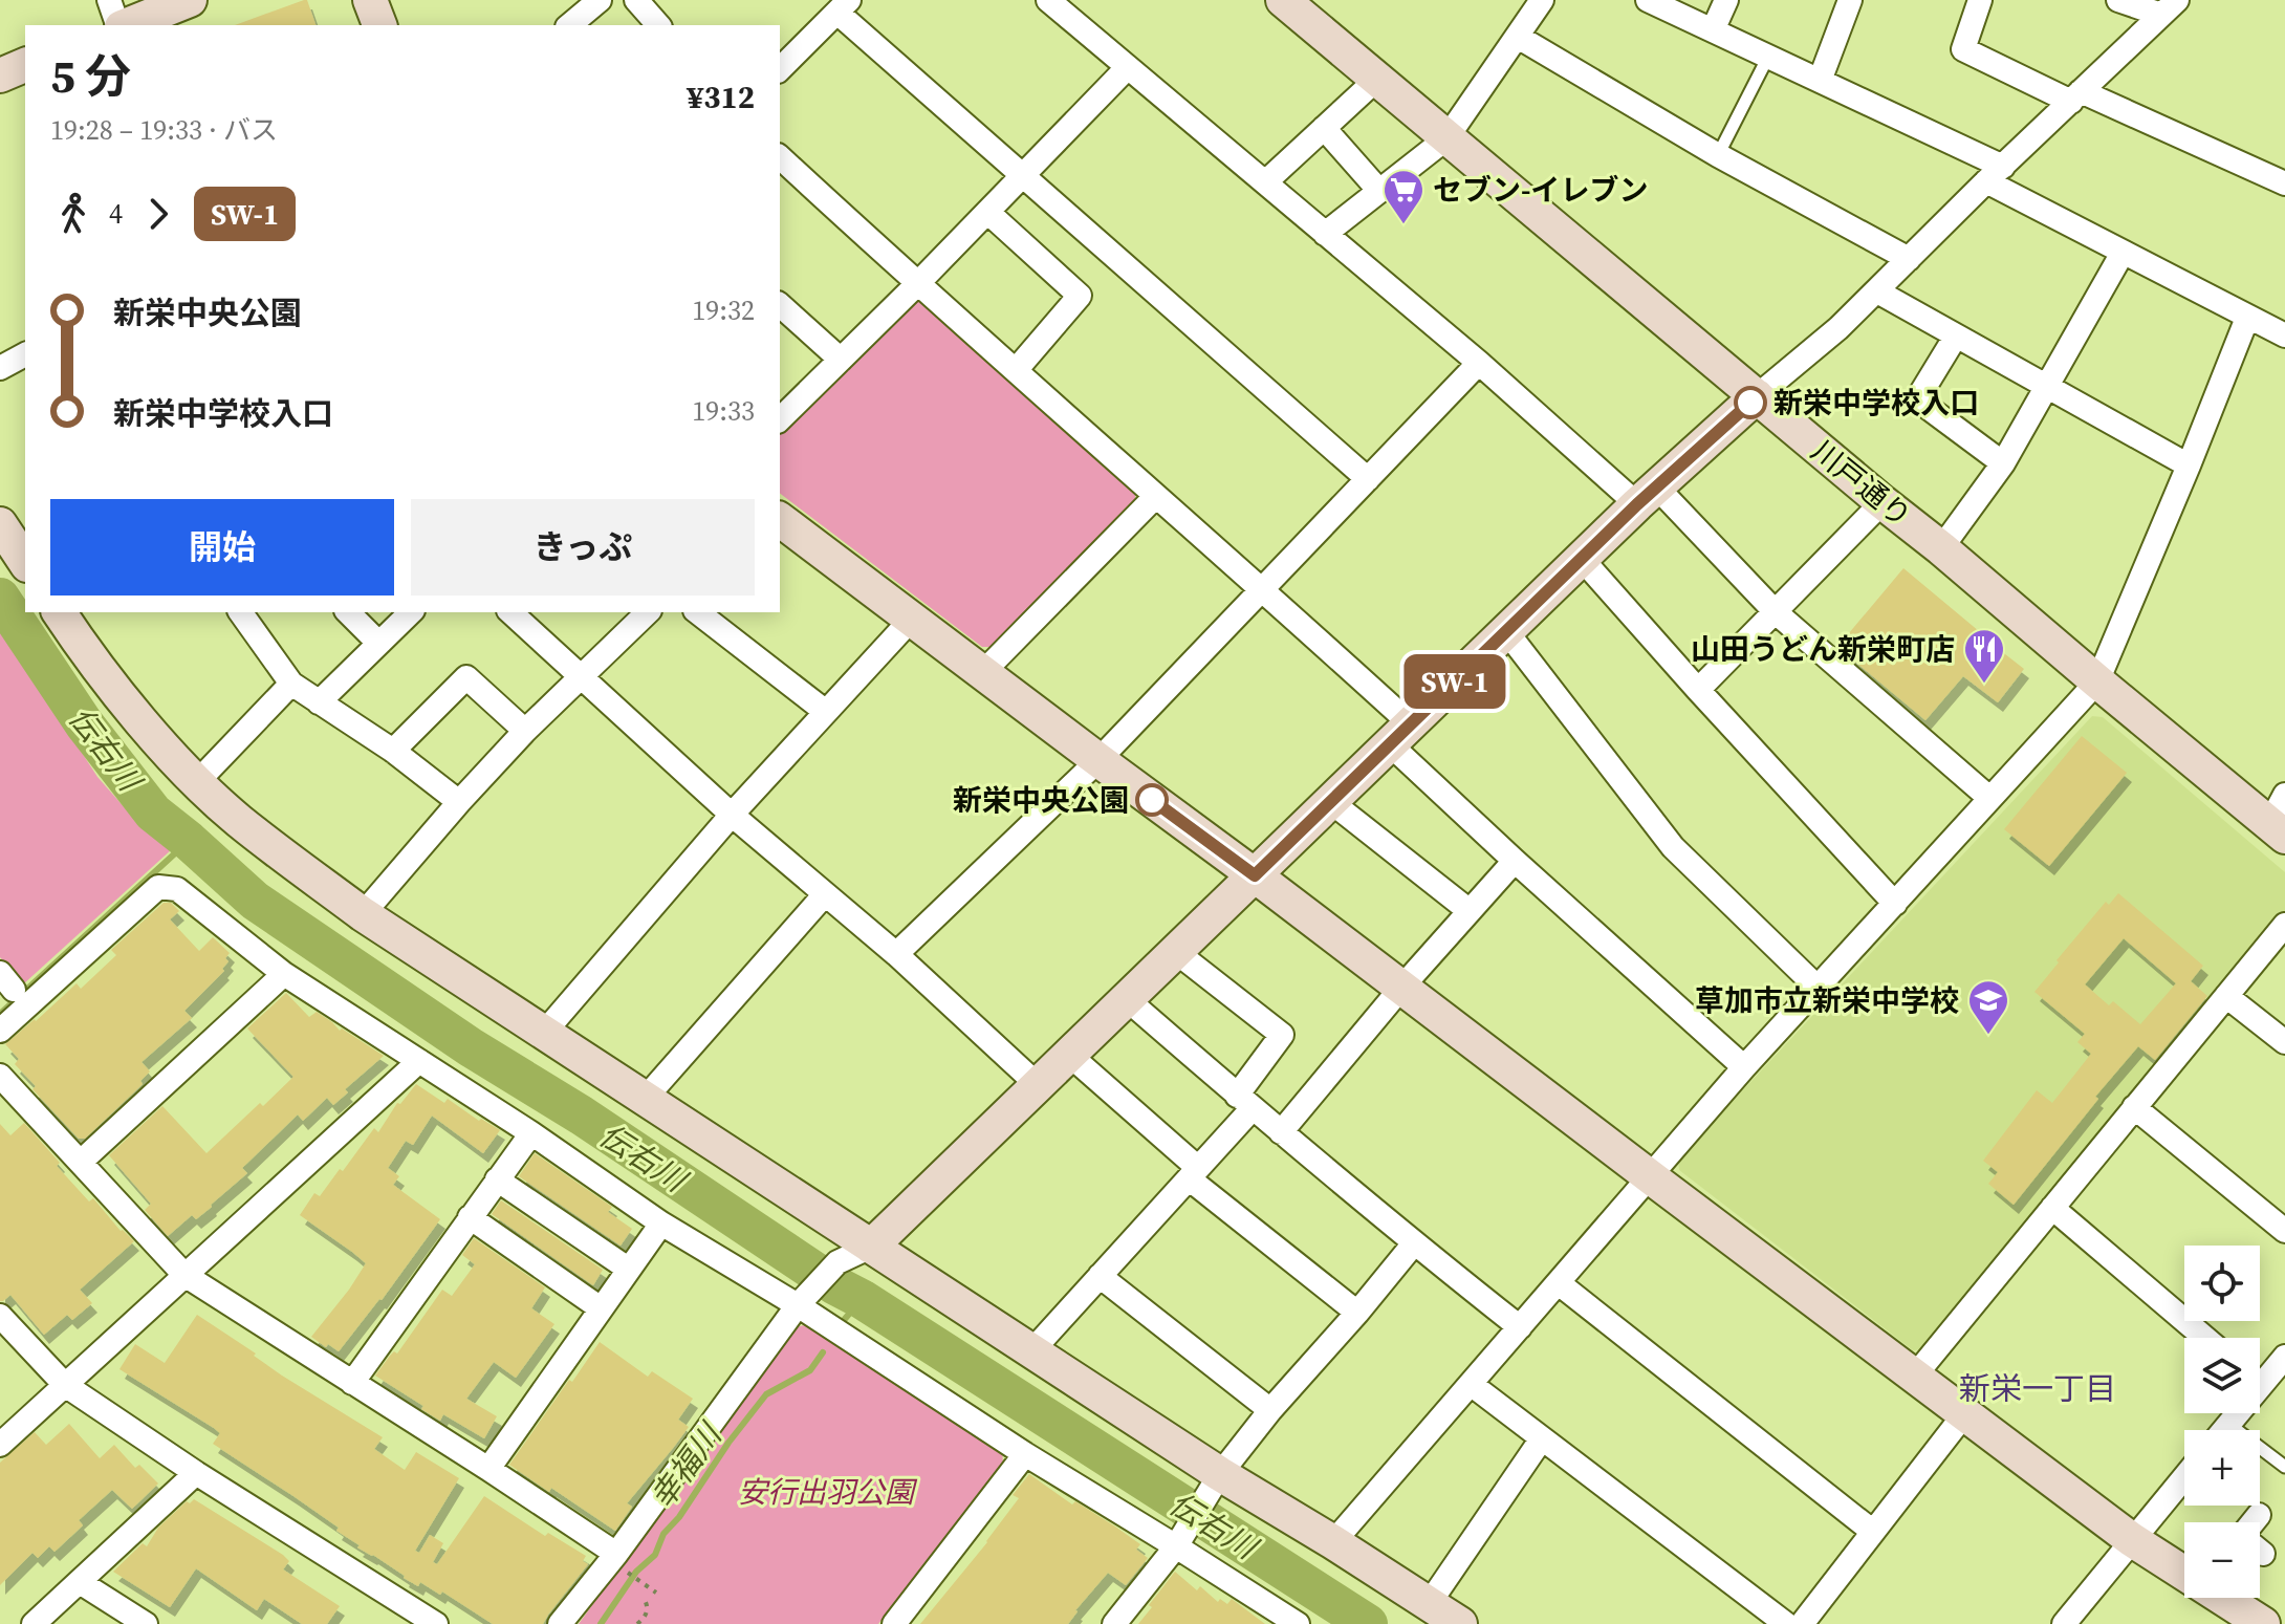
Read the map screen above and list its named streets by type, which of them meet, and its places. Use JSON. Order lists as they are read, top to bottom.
{
  "streets": {
    "street": ["川戸通り"]
  },
  "districts": ["新栄一丁目"],
  "water": ["伝右川", "幸福川"],
  "parks": ["安行出羽公園"],
  "places": {
    "supermarket": ["セブン-イレブン"],
    "other": ["新栄中学校入口", "新栄中央公園"],
    "restaurant": ["山田うどん新栄町店"],
    "school or university": ["草加市立新栄中学校"]
  },
  "lines": ["bus line SW-1"],
  "page": {
    "on_map": "SW-1",
    "heading": ["5 分", "19:28 – 19:33 · バス", "¥312"],
    "legs": ["4", "SW-1"],
    "list": [
      {
        "name": "新栄中央公園",
        "value": "19:32"
      },
      {
        "name": "新栄中学校入口",
        "value": "19:33"
      }
    ],
    "buttons": ["開始", "きっぷ"],
    "map_buttons": ["+", "−"]
  }
}
